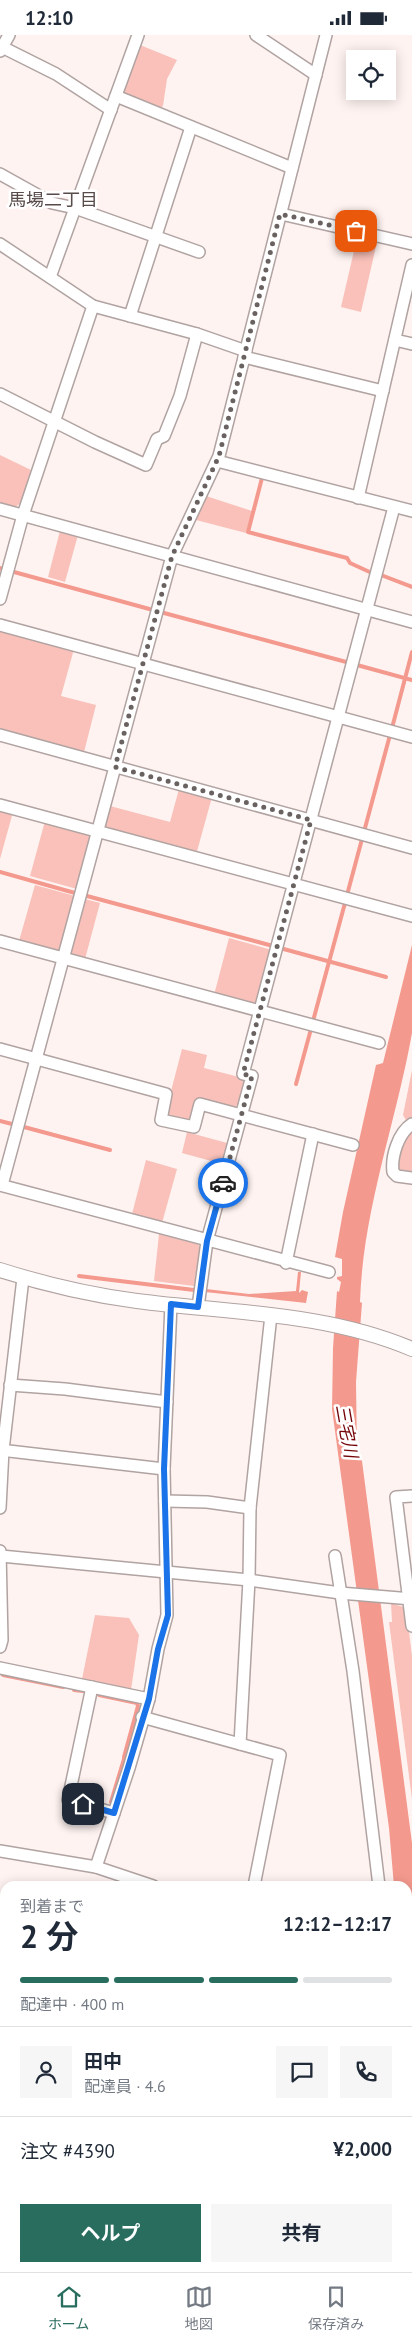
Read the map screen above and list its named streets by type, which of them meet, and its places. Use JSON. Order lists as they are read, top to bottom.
{
  "districts": ["馬場二丁目"],
  "water": ["三宅川"],
  "page": {
    "status": "12:10",
    "heading": ["2 分", "到着まで", "12:12–12:17"],
    "panel": [
      "田中",
      "配達員 · 4.6",
      "注文 #4390",
      "¥2,000"
    ],
    "bar": "配達中 · 400 m",
    "buttons": ["ヘルプ", "共有"],
    "tabs": ["ホーム", "地図", "保存済み"]
  }
}
